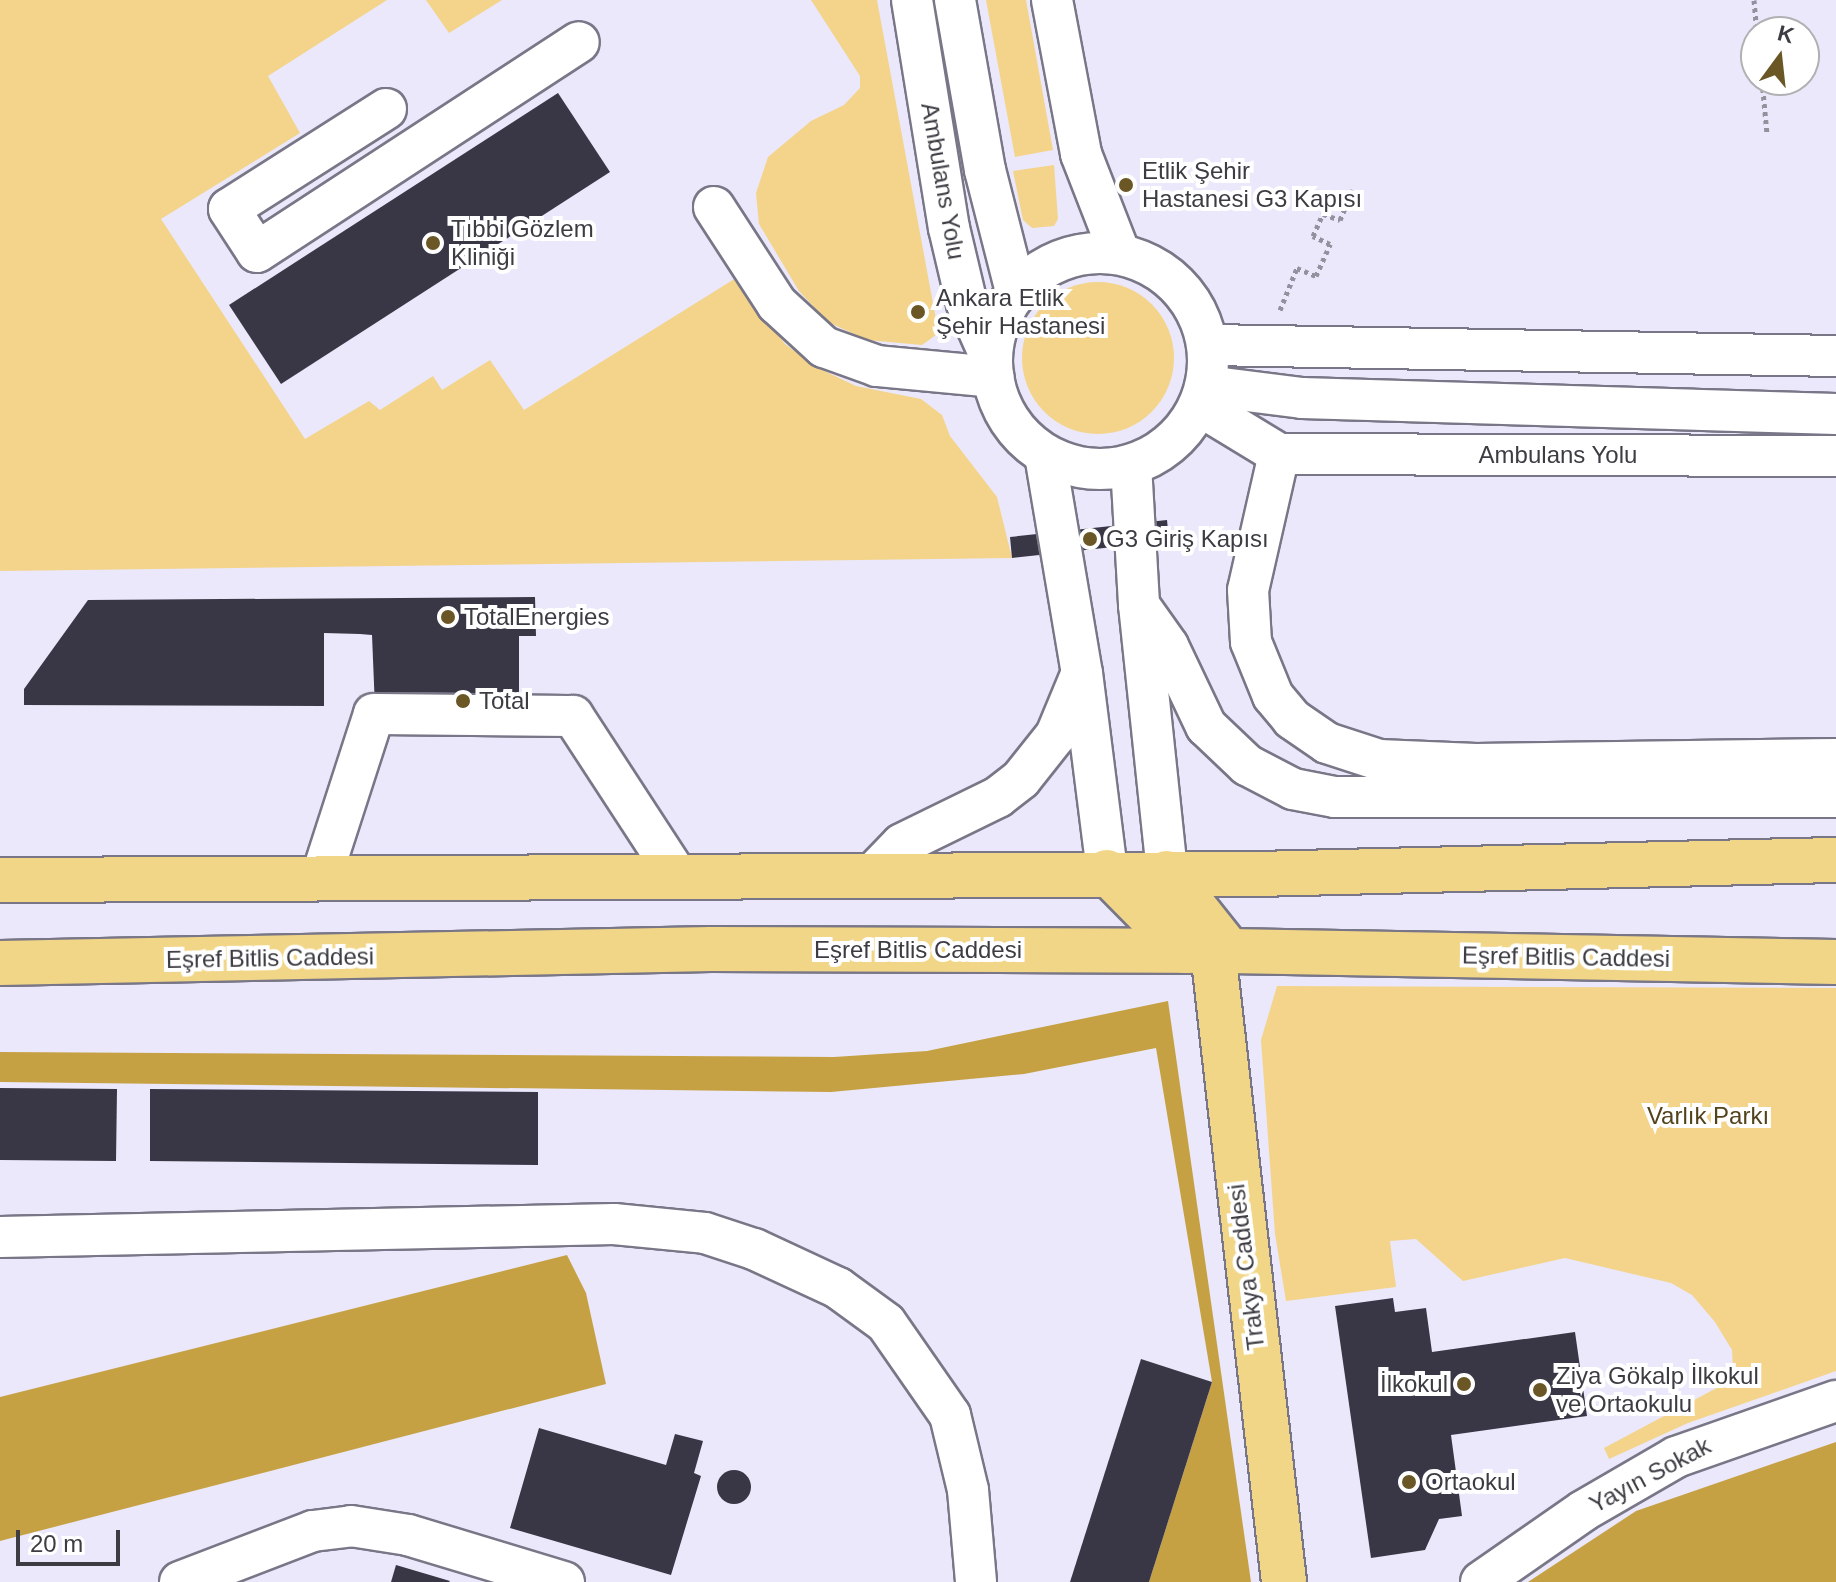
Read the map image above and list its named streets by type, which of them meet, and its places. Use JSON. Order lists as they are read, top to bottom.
{
  "streets": {
    "main road": ["Eşref Bitlis Caddesi", "Trakya Caddesi"],
    "street": ["Ambulans Yolu", "Yayın Sokak"]
  },
  "crossings": [
    ["Eşref Bitlis Caddesi", "Trakya Caddesi"]
  ],
  "parks": ["Varlık Parkı"],
  "places": [
    "Etlik Şehir Hastanesi G3 Kapısı",
    "Tıbbi Gözlem Kliniği",
    "Ankara Etlik Şehir Hastanesi",
    "G3 Giriş Kapısı",
    "TotalEnergies",
    "Total",
    "İlkokul",
    "Ziya Gökalp İlkokul ve Ortaokulu",
    "Ortaokul"
  ],
  "scale_bar": "20 m",
  "north": "top"
}
